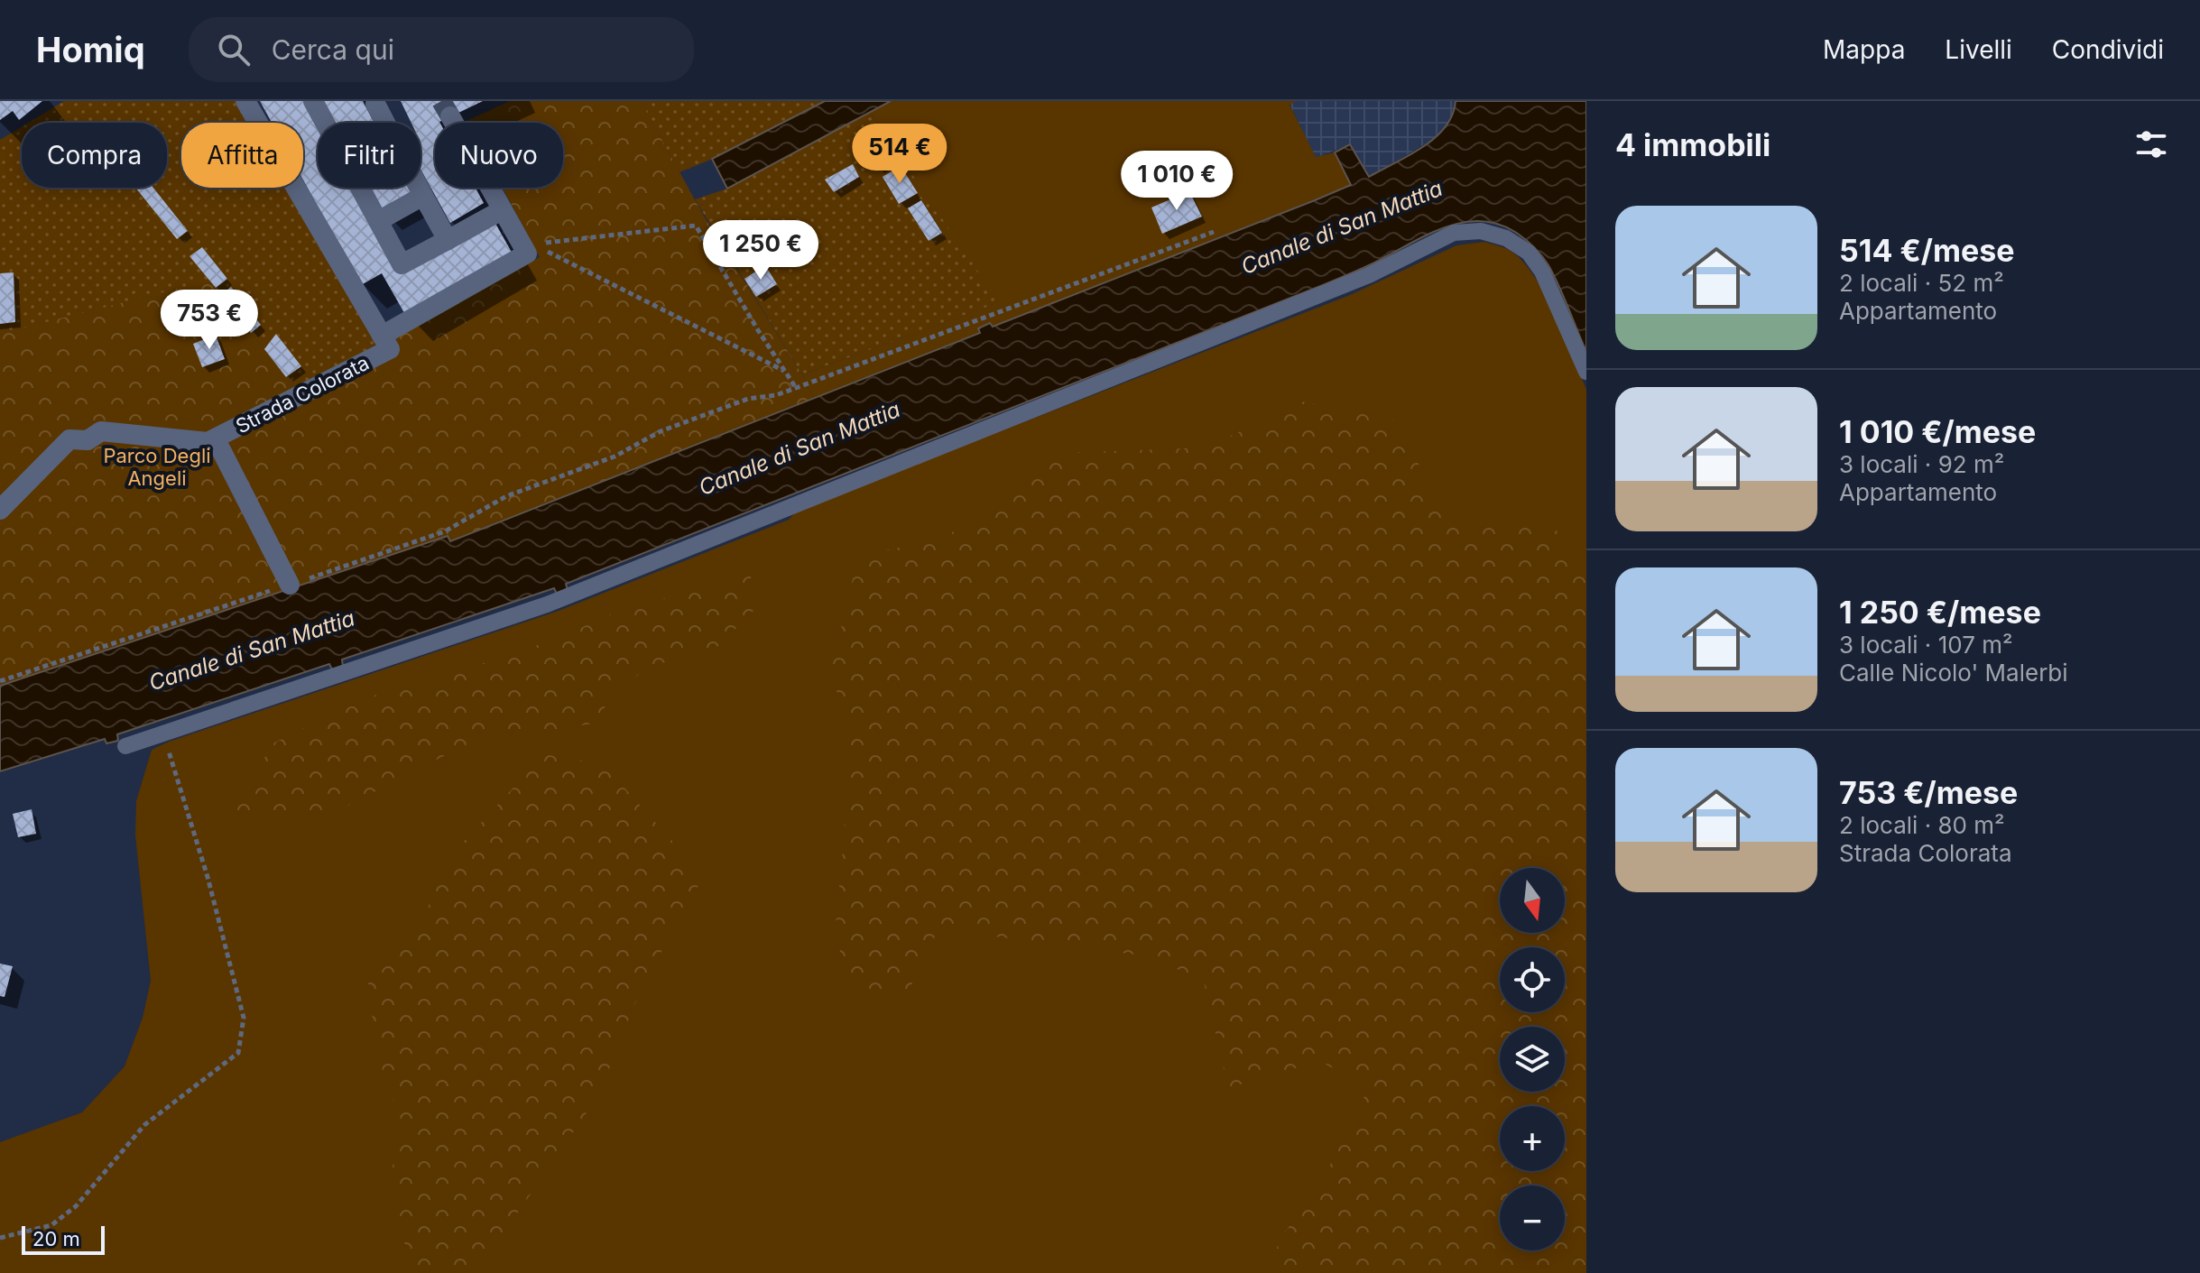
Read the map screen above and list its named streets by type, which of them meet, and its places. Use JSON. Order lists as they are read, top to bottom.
{
  "streets": {
    "street": ["Strada Colorata"]
  },
  "water": ["Canale di San Mattia"],
  "parks": ["Parco Degli Angeli"],
  "scale_bar": "20 m",
  "north": "bottom",
  "page": {
    "header": "Homiq",
    "search": "Cerca qui",
    "nav": ["Mappa", "Livelli", "Condividi"],
    "heading": "4 immobili",
    "chip": [
      "Compra",
      "Affitta",
      "Filtri",
      "Nuovo"
    ],
    "price": [
      "514 €",
      "1 010 €",
      "1 250 €",
      "753 €"
    ],
    "list": [
      {
        "name": "514 €/mese",
        "note": "2 locali · 52 m² · Appartamento"
      },
      {
        "name": "1 010 €/mese",
        "note": "3 locali · 92 m² · Appartamento"
      },
      {
        "name": "1 250 €/mese",
        "note": "3 locali · 107 m² · Calle Nicolo' Malerbi"
      },
      {
        "name": "753 €/mese",
        "note": "2 locali · 80 m² · Strada Colorata"
      }
    ],
    "map_buttons": ["+", "−"],
    "scale": "20 m"
  }
}
